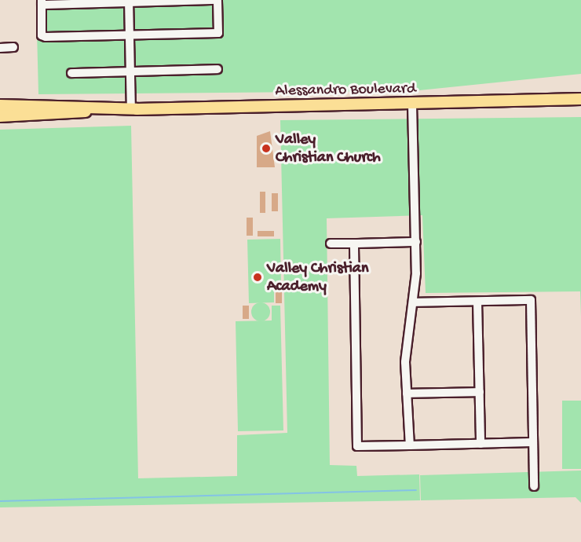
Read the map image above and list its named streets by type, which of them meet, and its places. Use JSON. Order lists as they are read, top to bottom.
{
  "streets": {
    "main road": ["Alessandro Boulevard"]
  },
  "places": ["Valley Christian Church", "Valley Christian Academy"]
}
